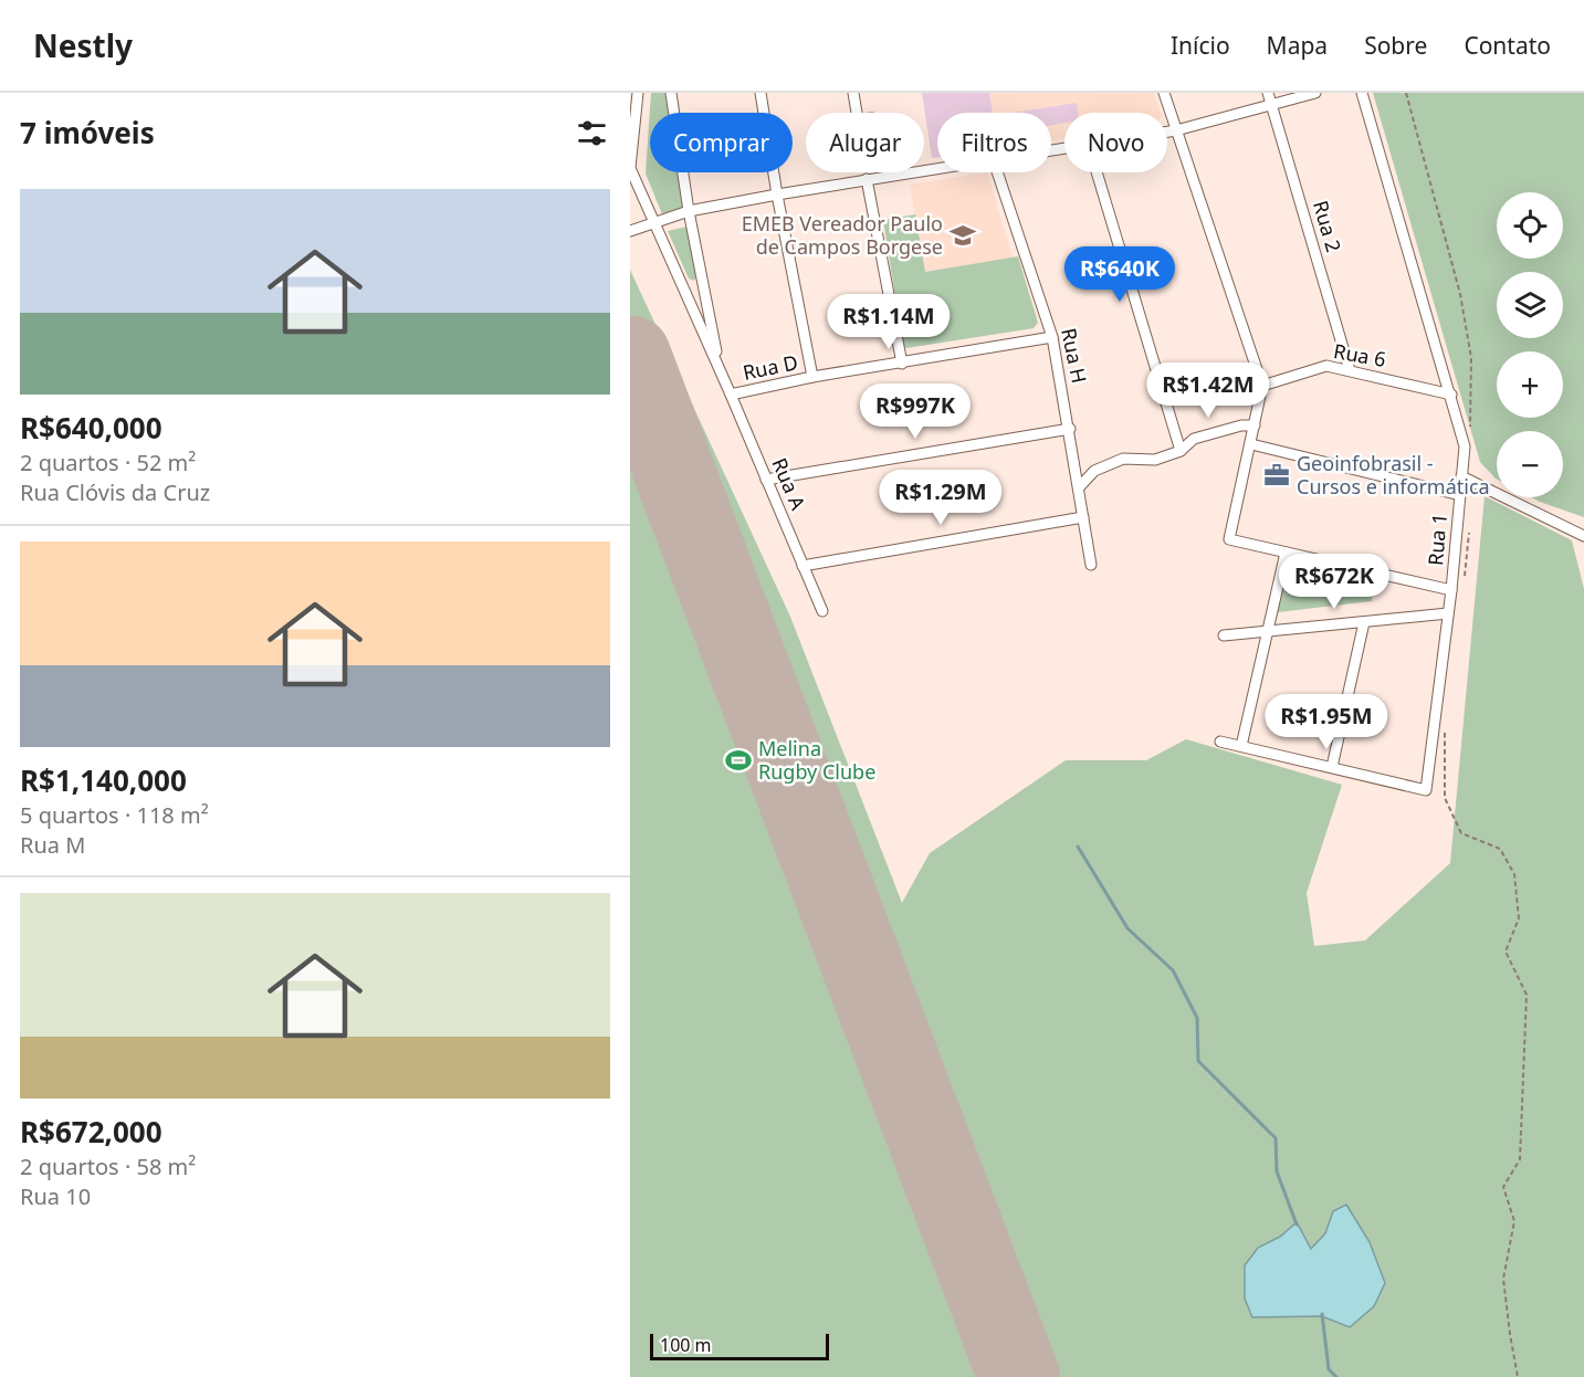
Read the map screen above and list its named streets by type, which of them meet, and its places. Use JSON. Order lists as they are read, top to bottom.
{
  "streets": {
    "street": [
      "Rua 2",
      "Rua H",
      "Rua 6",
      "Rua D",
      "Rua A",
      "Rua 1"
    ]
  },
  "crossings": [
    ["Rua 2", "Rua 6"],
    ["Rua H", "Rua D"],
    ["Rua 6", "Rua 1"],
    ["Rua D", "Rua A"]
  ],
  "places": {
    "school or university": ["EMEB Vereador Paulo de Campos Borgese"],
    "office": ["Geoinfobrasil - Cursos e informática"],
    "sports": ["Melina Rugby Clube"]
  },
  "scale_bar": "100 m",
  "page": {
    "header": "Nestly",
    "nav": [
      "Início",
      "Mapa",
      "Sobre",
      "Contato"
    ],
    "heading": "7 imóveis",
    "chip": [
      "Comprar",
      "Alugar",
      "Filtros",
      "Novo"
    ],
    "list": [
      {
        "name": "R$640,000",
        "note": "2 quartos · 52 m² · Rua Clóvis da Cruz"
      },
      {
        "name": "R$1,140,000",
        "note": "5 quartos · 118 m² · Rua M"
      },
      {
        "name": "R$672,000",
        "note": "2 quartos · 58 m² · Rua 10"
      }
    ],
    "map_buttons": ["+", "−"],
    "price": [
      "R$640K",
      "R$1.14M",
      "R$1.42M",
      "R$997K",
      "R$1.29M",
      "R$672K",
      "R$1.95M"
    ],
    "scale": "100 m"
  }
}
